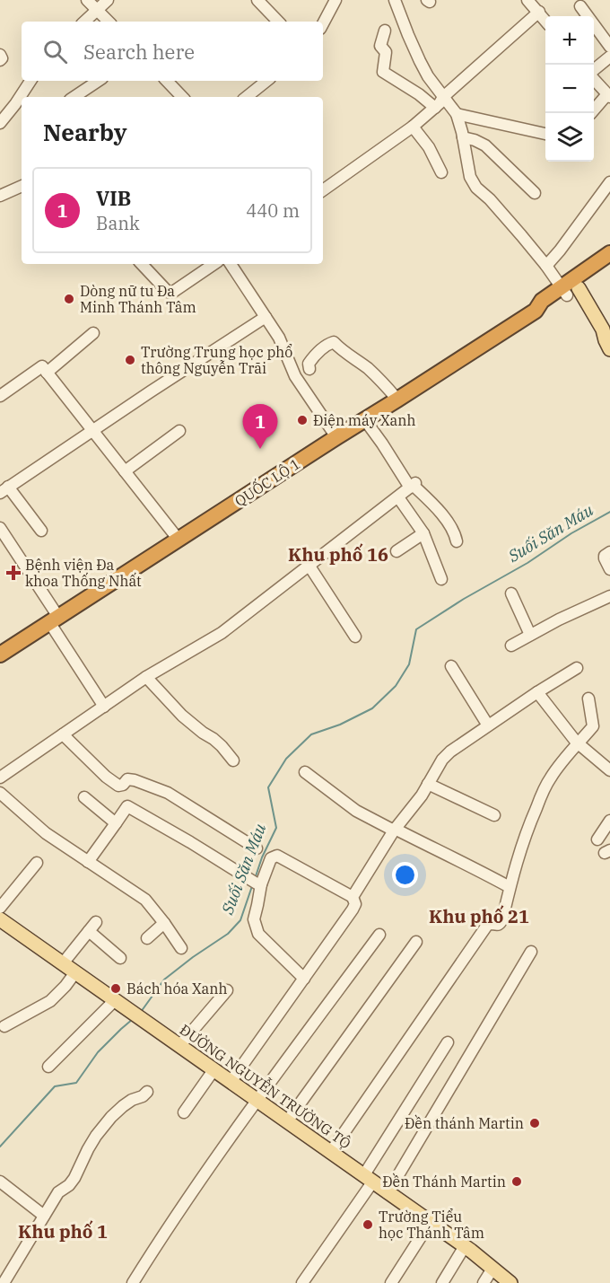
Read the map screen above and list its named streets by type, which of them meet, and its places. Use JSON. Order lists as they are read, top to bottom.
{
  "streets": {
    "highway": ["QUỐC LỘ 1"],
    "main road": ["ĐƯỜNG NGUYỄN TRƯỜNG TỘ"]
  },
  "districts": ["Khu phố 16", "Khu phố 21", "Khu phố 1"],
  "water": ["Suối Săn Máu"],
  "places": {
    "other": [
      "Dòng nữ tu Đa Minh Thánh Tâm",
      "Trường Trung học phổ thông Nguyễn Trãi",
      "Điện máy Xanh",
      "Bách hóa Xanh",
      "Đền thánh Martin",
      "Đền Thánh Martin",
      "Trường Tiểu học Thánh Tâm"
    ],
    "health": ["Bệnh viện Đa khoa Thống Nhất"]
  },
  "page": {
    "map_buttons": ["+", "−"],
    "search": "Search here",
    "heading": "Nearby",
    "list": [
      {
        "mark": "1",
        "name": "VIB",
        "note": "Bank",
        "value": "440 m"
      }
    ],
    "pins": "1"
  }
}
